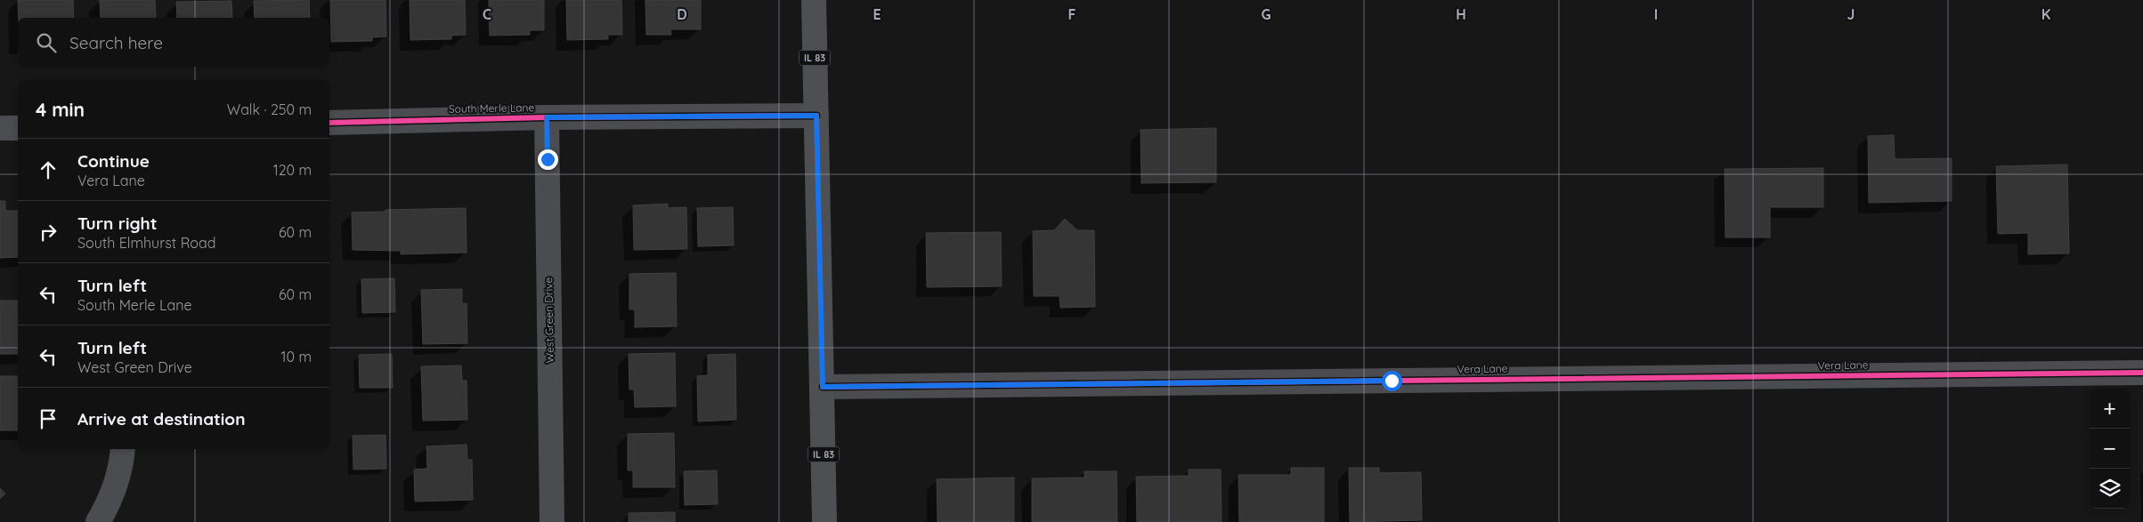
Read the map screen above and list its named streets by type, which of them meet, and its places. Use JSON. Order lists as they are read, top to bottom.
{
  "streets": {
    "main road": ["IL 83"],
    "street": ["South Merle Lane", "West Green Drive", "Vera Lane"]
  },
  "crossings": [
    ["IL 83", "South Merle Lane"],
    ["IL 83", "Vera Lane"],
    ["South Merle Lane", "West Green Drive"]
  ],
  "page": {
    "search": "Search here",
    "heading": ["4 min", "Walk · 250 m"],
    "list": [
      ["Continue", "Vera Lane", "120 m"],
      ["Turn right", "South Elmhurst Road", "60 m"],
      ["Turn left", "South Merle Lane", "60 m"],
      ["Turn left", "West Green Drive", "10 m"],
      "Arrive at destination"
    ],
    "map_buttons": ["+", "−"]
  },
  "grid": {
    "columns": [
      "C",
      "D",
      "E",
      "F",
      "G",
      "H",
      "I",
      "J",
      "K"
    ]
  }
}
